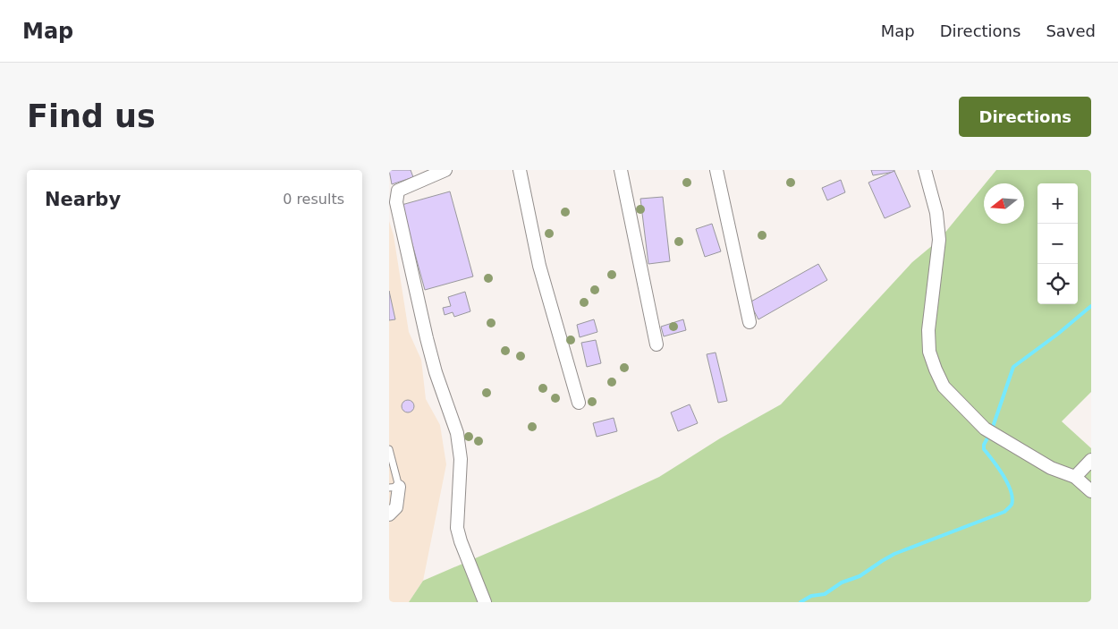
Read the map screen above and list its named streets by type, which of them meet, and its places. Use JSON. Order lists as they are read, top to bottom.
{
  "north": "left",
  "page": {
    "header": "Map",
    "nav": ["Map", "Directions", "Saved"],
    "buttons": "Directions",
    "title": "Find us",
    "heading": ["Nearby", "0 results"],
    "map_buttons": ["+", "−"]
  }
}
